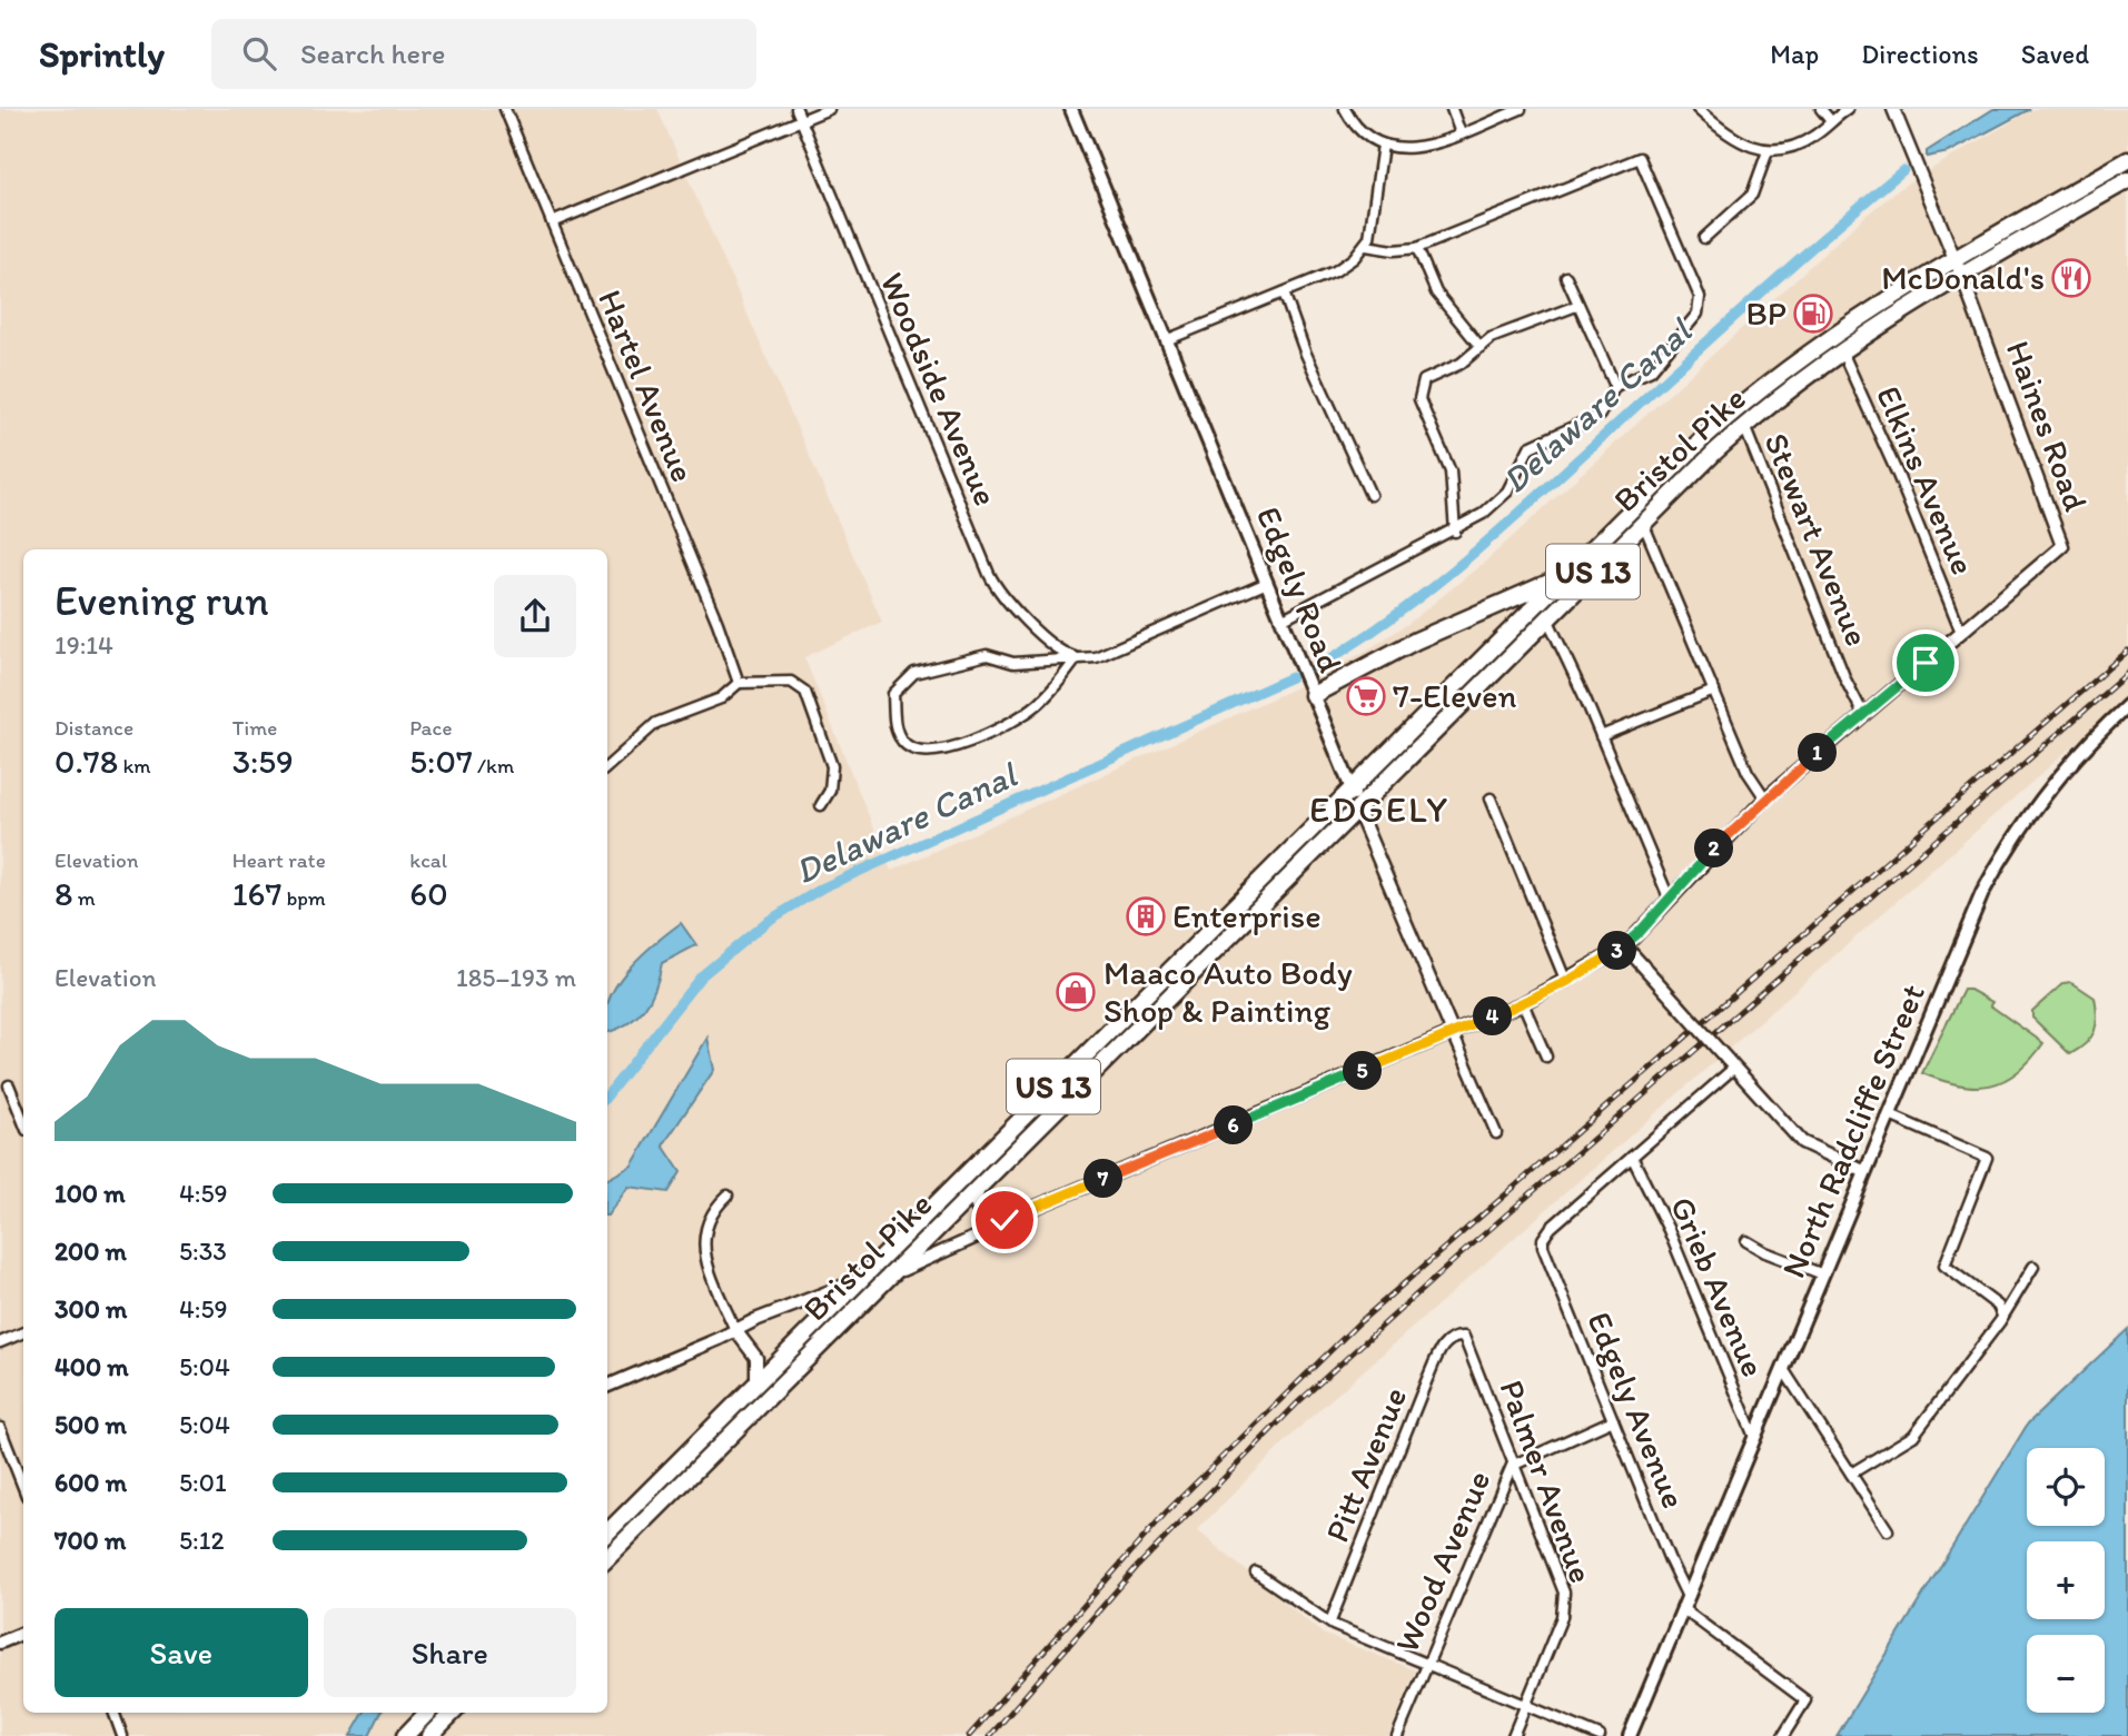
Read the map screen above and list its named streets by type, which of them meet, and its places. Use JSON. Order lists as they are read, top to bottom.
{
  "streets": {
    "highway": ["Bristol Pike", "US 13"],
    "main road": ["Edgely Road", "North Radcliffe Street"],
    "street": [
      "Hartel Avenue",
      "Woodside Avenue",
      "Haines Road",
      "Elkins Avenue",
      "Stewart Avenue",
      "Grieb Avenue",
      "Edgely Avenue",
      "Pitt Avenue",
      "Palmer Avenue",
      "Wood Avenue"
    ]
  },
  "crossings": [
    ["Haines Road", "Bristol Pike"],
    ["Haines Road", "Elkins Avenue"],
    ["Bristol Pike", "Elkins Avenue"],
    ["Bristol Pike", "Stewart Avenue"],
    ["Bristol Pike", "Edgely Road"],
    ["North Radcliffe Street", "Grieb Avenue"],
    ["North Radcliffe Street", "Edgely Avenue"],
    ["Grieb Avenue", "Edgely Avenue"],
    ["Edgely Avenue", "Wood Avenue"],
    ["Pitt Avenue", "Palmer Avenue"],
    ["Palmer Avenue", "Wood Avenue"]
  ],
  "districts": ["EDGELY"],
  "water": ["Delaware Canal"],
  "places": {
    "restaurant": ["McDonald's"],
    "fuel station": ["BP"],
    "supermarket": ["7-Eleven"],
    "building": ["Enterprise"],
    "shop": ["Maaco Auto Body Shop & Painting"]
  },
  "page": {
    "header": "Sprintly",
    "search": "Search here",
    "nav": ["Map", "Directions", "Saved"],
    "heading": ["Evening run", "19:14"],
    "stats": [
      ["Distance", "0.78 km"],
      ["Time", "3:59"],
      ["Pace", "5:07 /km"],
      ["Elevation", "8 m"],
      ["Heart rate", "167 bpm"],
      ["kcal", "60"]
    ],
    "pins": [
      "1",
      "2",
      "3",
      "4",
      "5",
      "6",
      "7"
    ],
    "chart": ["Elevation", "185–193 m"],
    "list": [
      {
        "name": "100 m",
        "note": "4:59"
      },
      {
        "name": "200 m",
        "note": "5:33"
      },
      {
        "name": "300 m",
        "note": "4:59"
      },
      {
        "name": "400 m",
        "note": "5:04"
      },
      {
        "name": "500 m",
        "note": "5:04"
      },
      {
        "name": "600 m",
        "note": "5:01"
      },
      {
        "name": "700 m",
        "note": "5:12"
      }
    ],
    "map_buttons": ["+", "−"],
    "buttons": ["Save", "Share"]
  }
}
